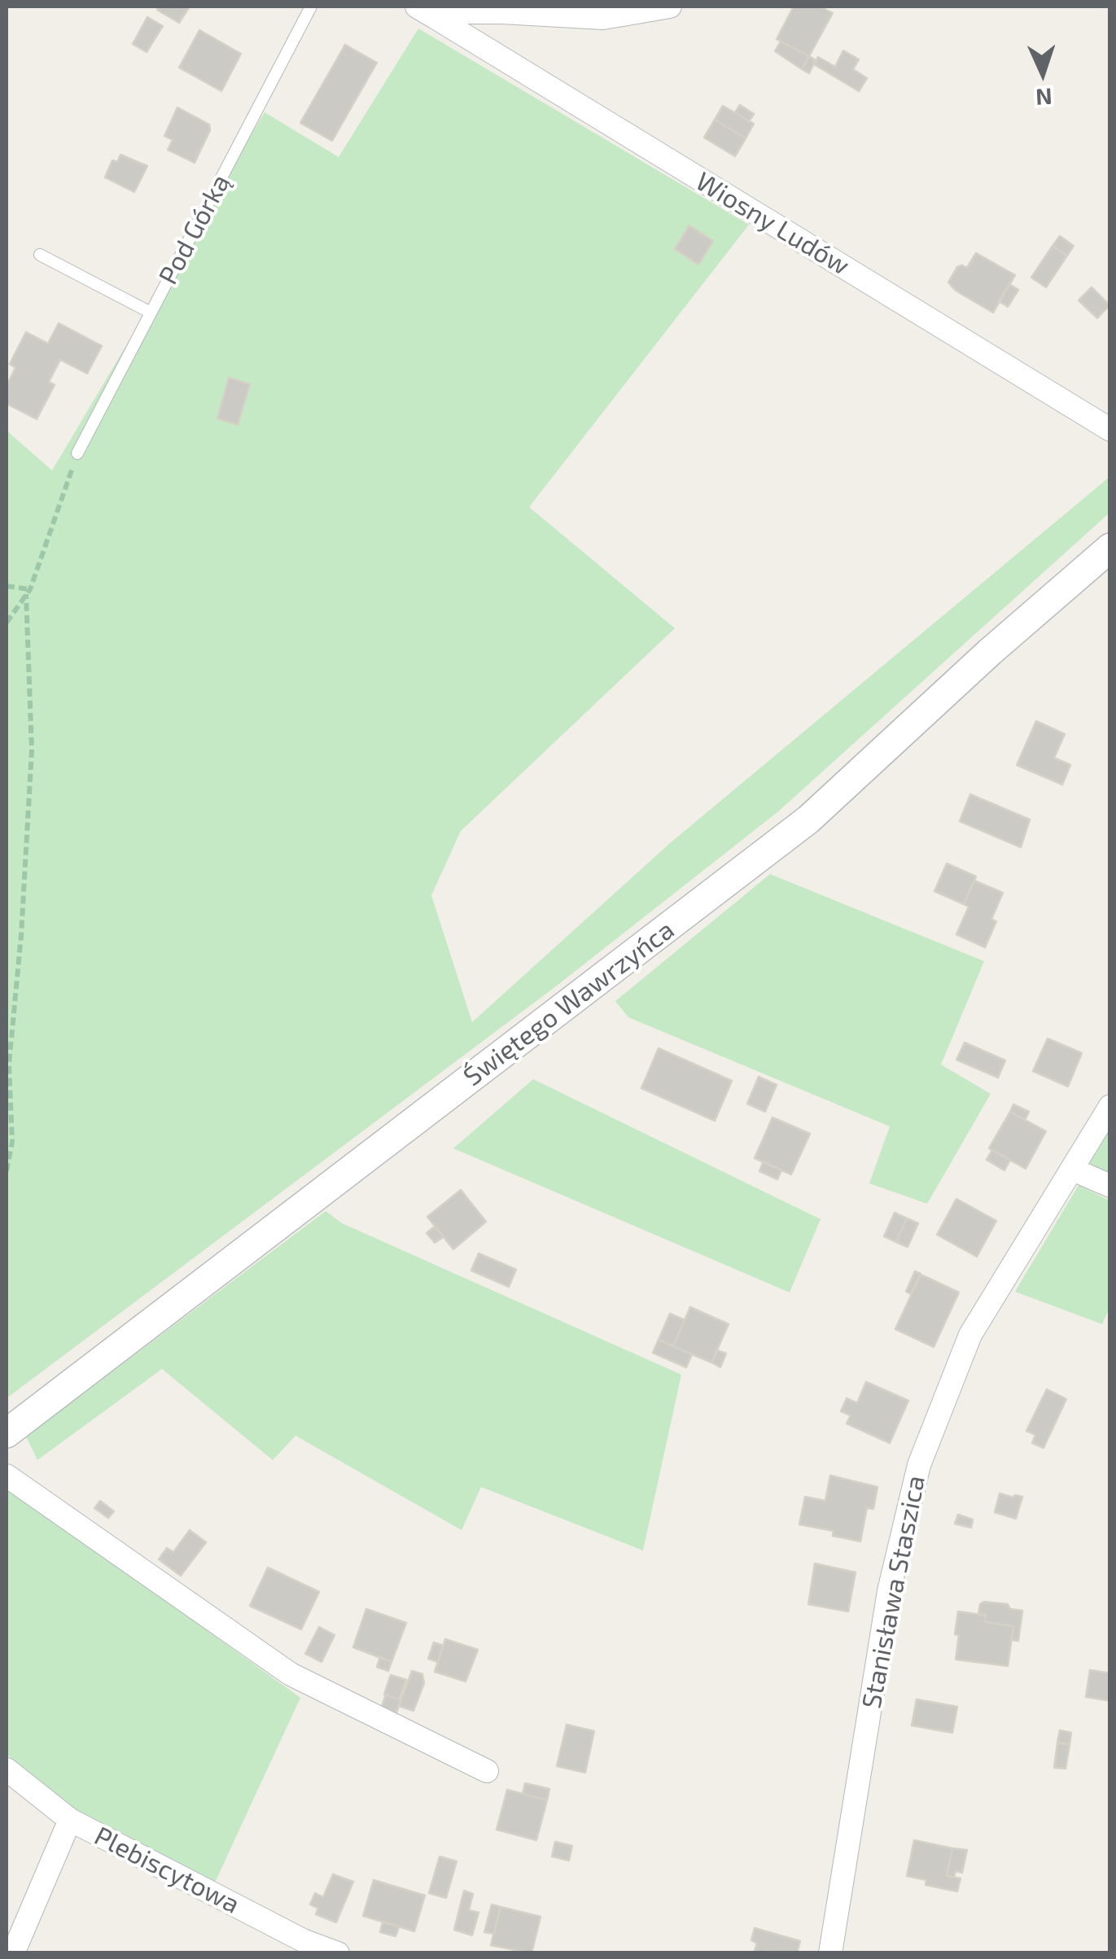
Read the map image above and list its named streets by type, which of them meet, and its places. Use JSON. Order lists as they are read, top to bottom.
{
  "streets": {
    "street": [
      "Wiosny Ludów",
      "Świętego Wawrzyńca",
      "Stanisława Staszica",
      "Plebiscytowa"
    ],
    "lane": ["Pod Górką"]
  },
  "north": "bottom"
}
